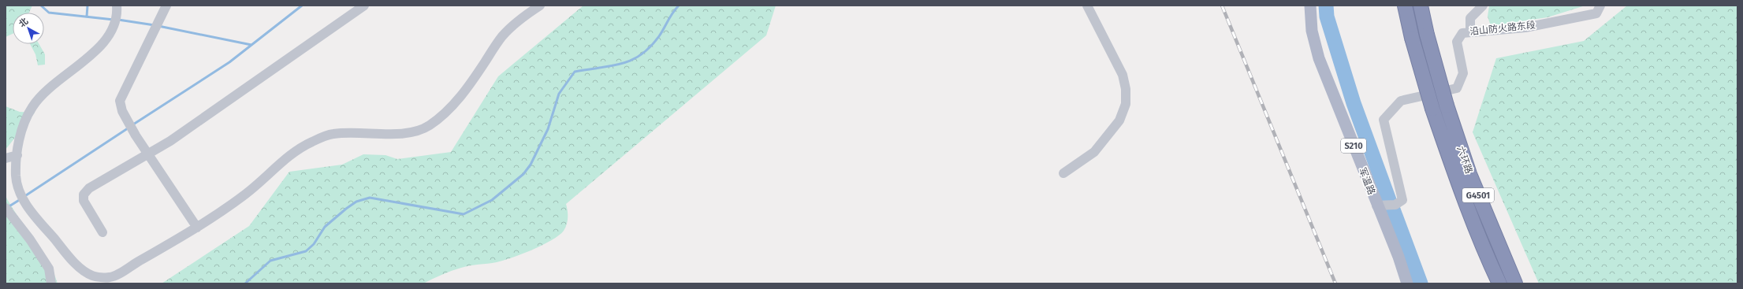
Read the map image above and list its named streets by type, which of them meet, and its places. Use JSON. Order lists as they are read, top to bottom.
{
  "streets": {
    "highway": ["六环路", "G4501"],
    "main road": ["S210", "军温路"],
    "street": ["沿山防火路东段"]
  },
  "crossings": [
    ["沿山防火路东段", "军温路"]
  ],
  "north": "top left"
}
